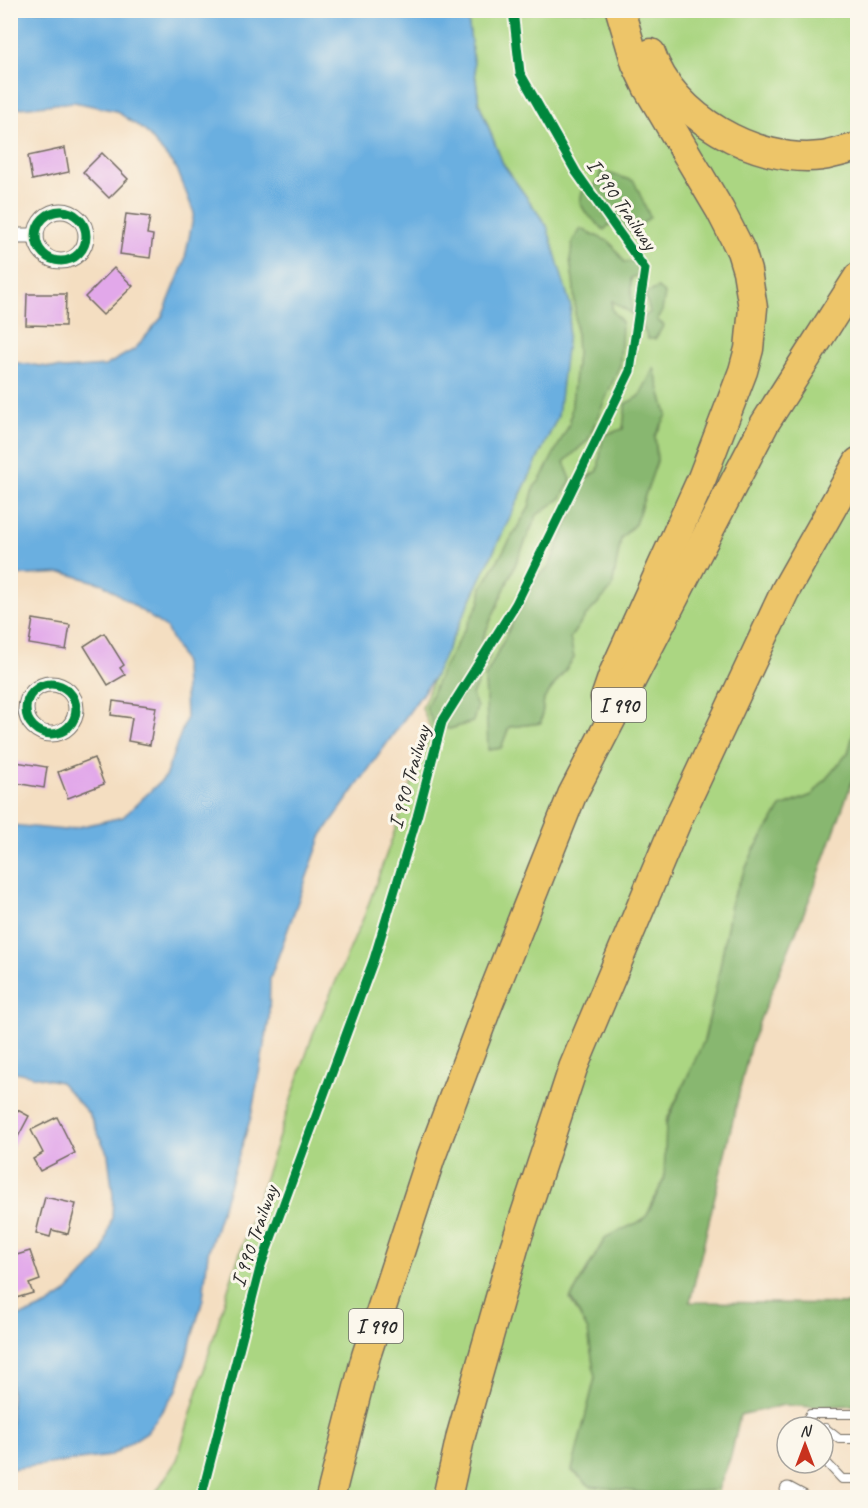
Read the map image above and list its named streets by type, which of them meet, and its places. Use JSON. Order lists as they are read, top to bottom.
{
  "streets": {
    "highway": ["I 990"],
    "cycle path": ["I 990 Trailway"]
  },
  "north": "top"
}
